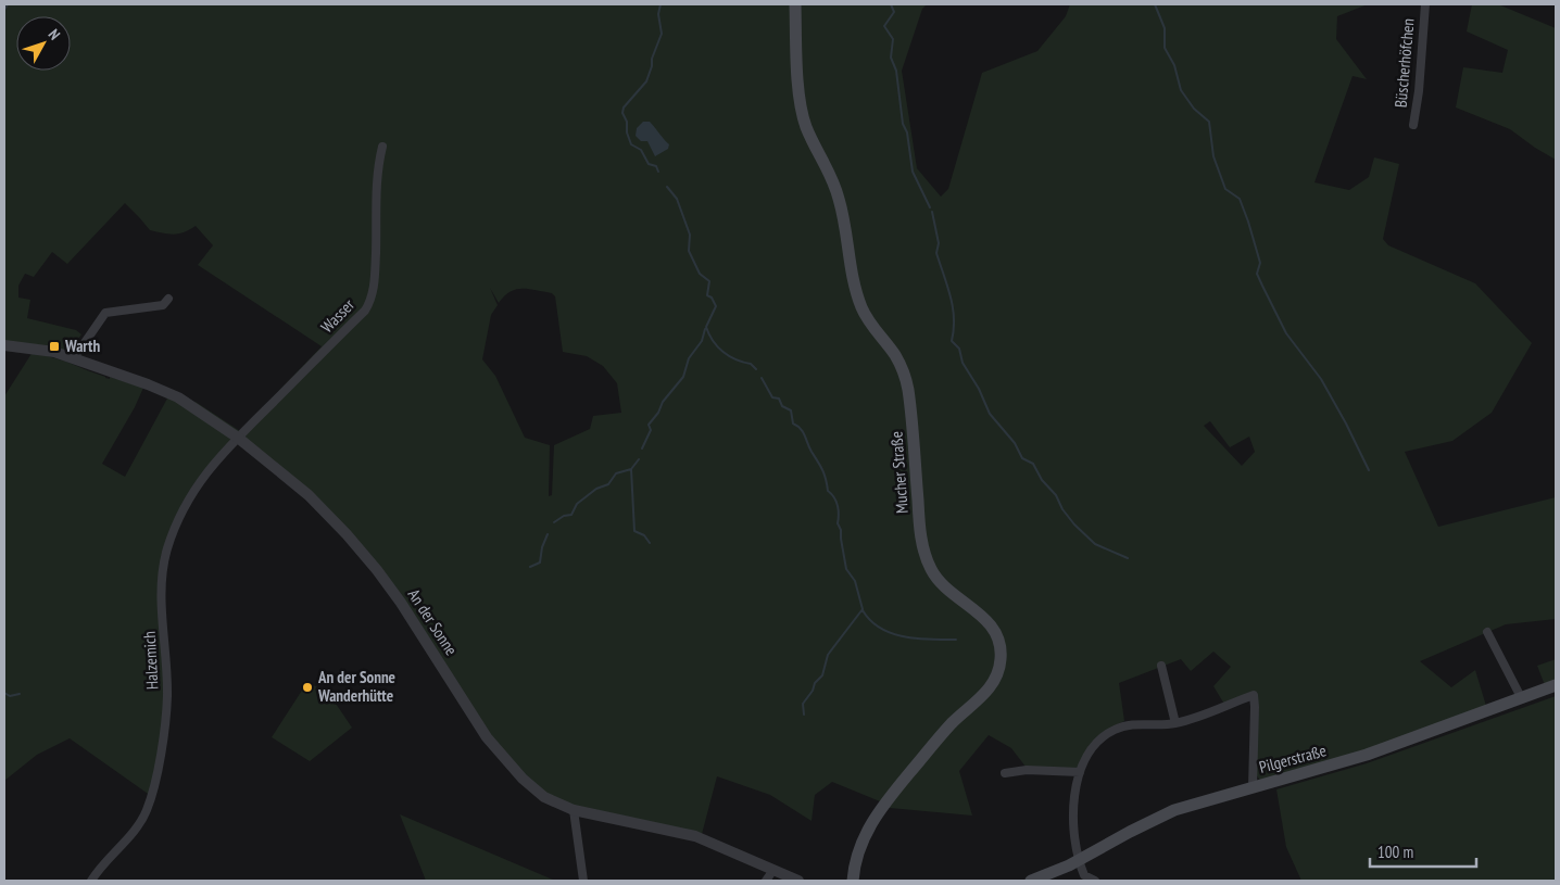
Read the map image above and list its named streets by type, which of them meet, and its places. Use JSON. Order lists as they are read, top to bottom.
{
  "streets": {
    "main road": ["Mucher Straße", "Pilgerstraße"],
    "street": [
      "Büscherhöfchen",
      "Wasser",
      "An der Sonne",
      "Halzemich"
    ]
  },
  "crossings": [
    ["Wasser", "An der Sonne"],
    ["Wasser", "Halzemich"],
    ["An der Sonne", "Halzemich"]
  ],
  "places": {
    "transit": ["Warth"],
    "other": ["An der Sonne Wanderhütte"]
  },
  "scale_bar": "100 m",
  "north": "top right"
}
